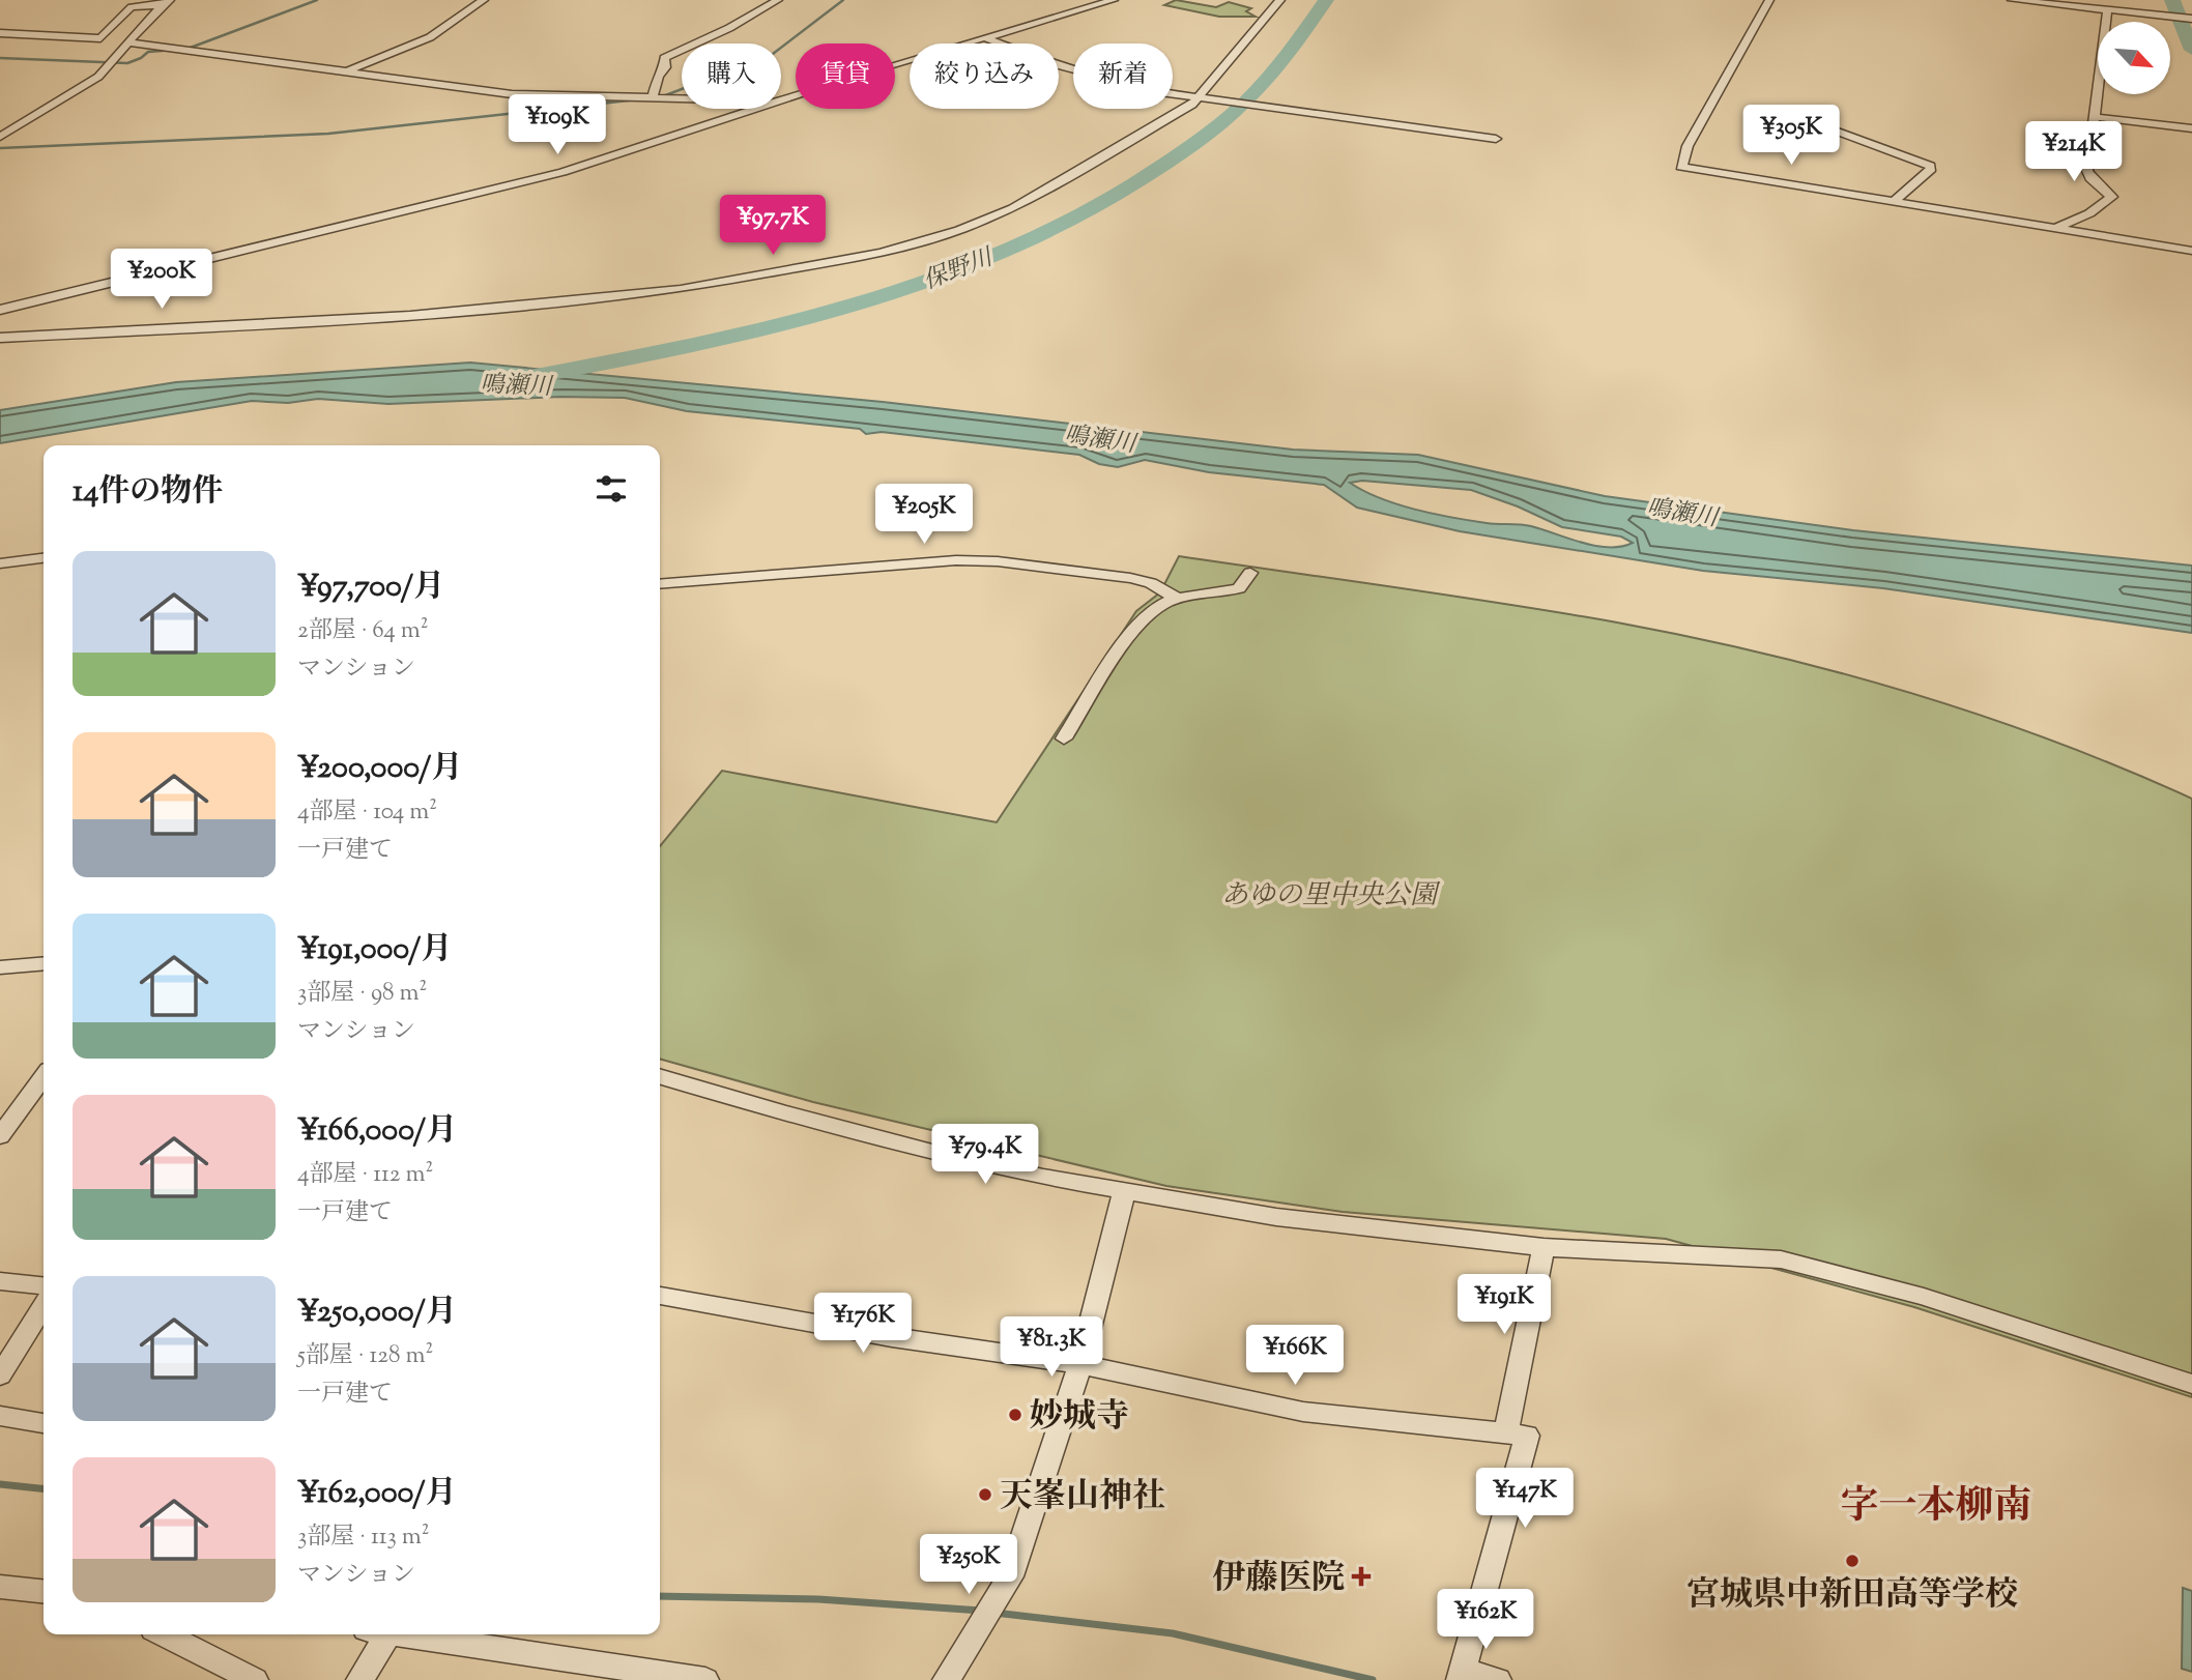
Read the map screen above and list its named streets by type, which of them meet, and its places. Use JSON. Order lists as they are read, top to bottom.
{
  "districts": ["字一本柳南"],
  "water": ["保野川", "鳴瀬川"],
  "parks": ["あゆの里中央公園"],
  "places": {
    "other": ["妙城寺", "天峯山神社", "宮城県中新田高等学校"],
    "health": ["伊藤医院"]
  },
  "north": "bottom right",
  "page": {
    "chip": [
      "購入",
      "賃貸",
      "絞り込み",
      "新着"
    ],
    "price": [
      "¥109K",
      "¥305K",
      "¥214K",
      "¥97.7K",
      "¥200K",
      "¥205K",
      "¥79.4K",
      "¥191K",
      "¥176K",
      "¥81.3K",
      "¥166K",
      "¥147K",
      "¥250K",
      "¥162K"
    ],
    "heading": "14件の物件",
    "list": [
      {
        "name": "¥97,700/月",
        "note": "2部屋 · 64 m² · マンション"
      },
      {
        "name": "¥200,000/月",
        "note": "4部屋 · 104 m² · 一戸建て"
      },
      {
        "name": "¥191,000/月",
        "note": "3部屋 · 98 m² · マンション"
      },
      {
        "name": "¥166,000/月",
        "note": "4部屋 · 112 m² · 一戸建て"
      },
      {
        "name": "¥250,000/月",
        "note": "5部屋 · 128 m² · 一戸建て"
      },
      {
        "name": "¥162,000/月",
        "note": "3部屋 · 113 m² · マンション"
      }
    ]
  }
}
